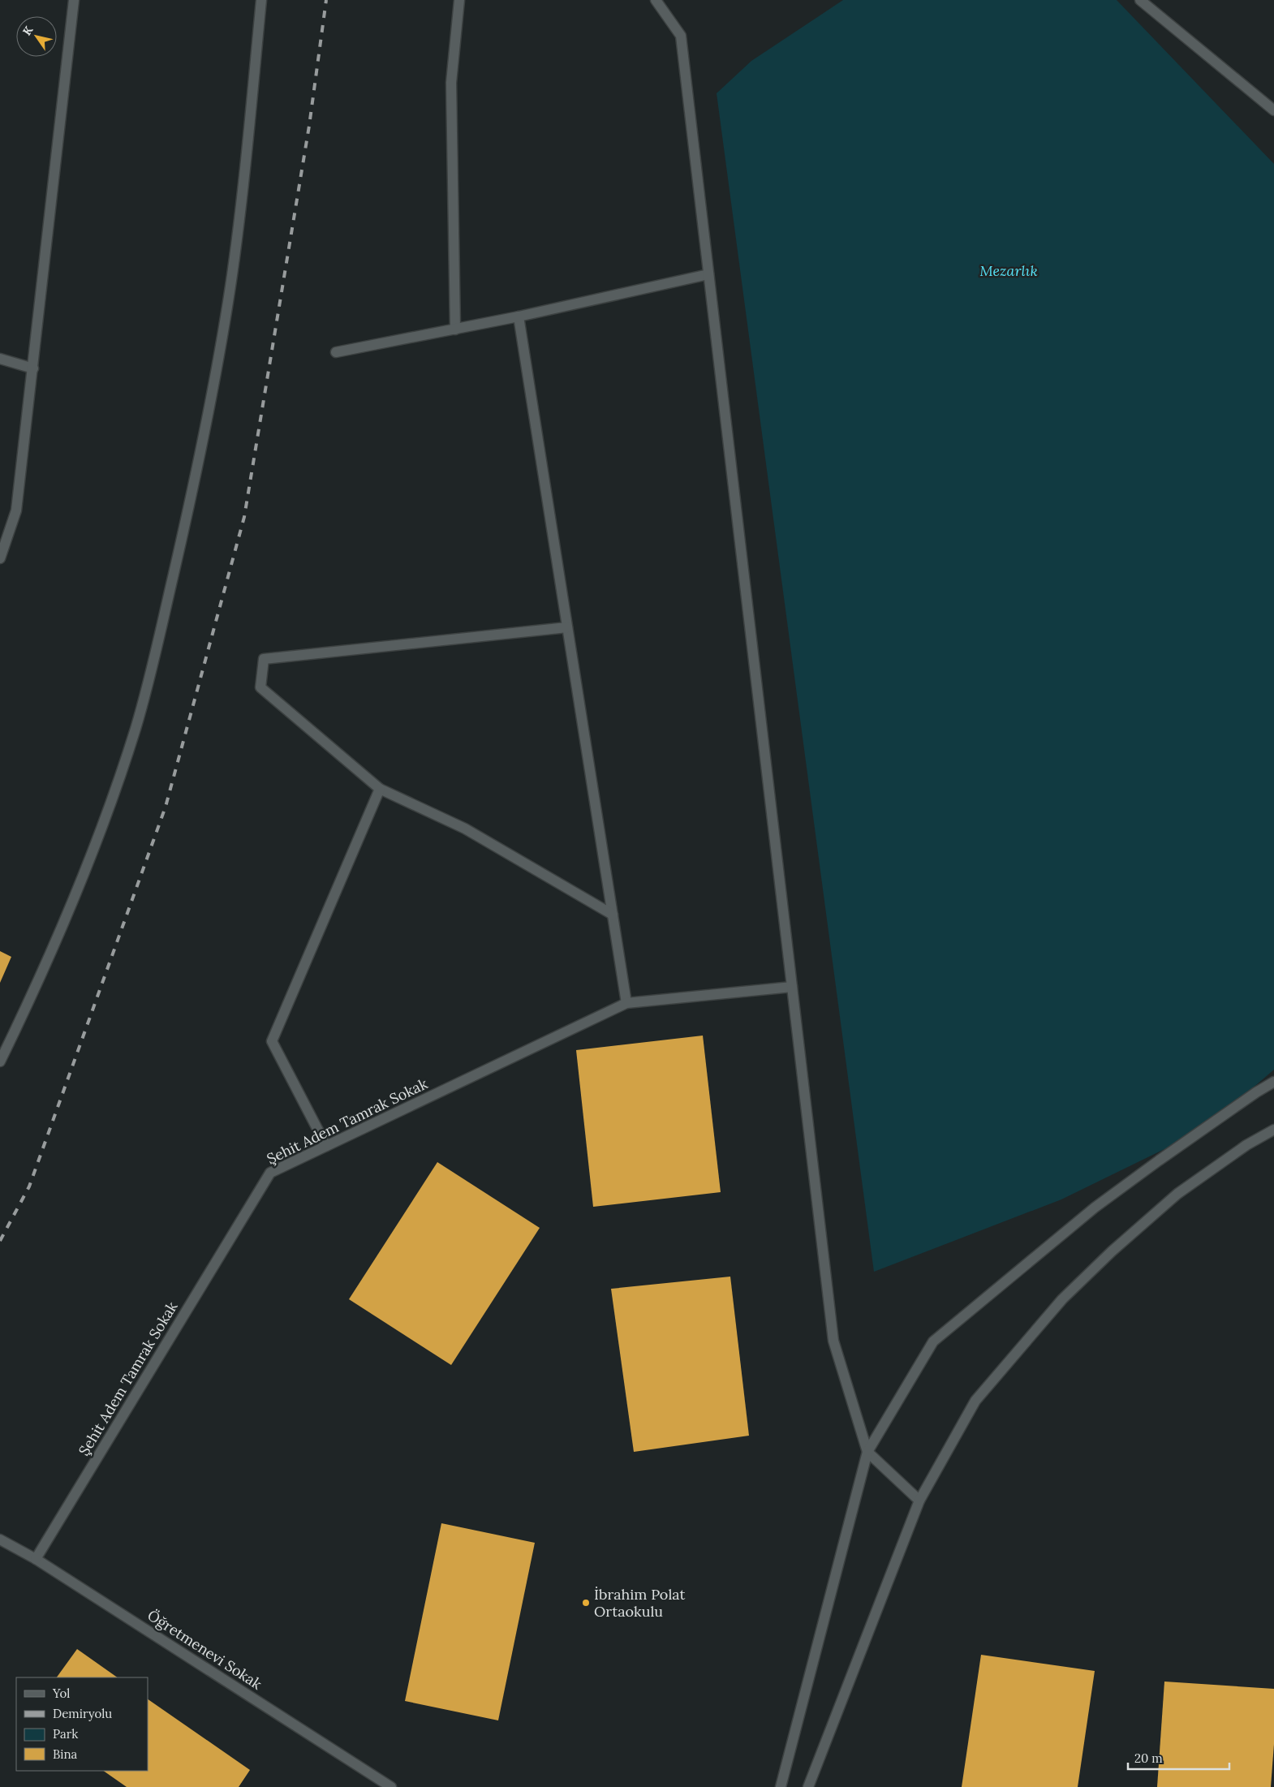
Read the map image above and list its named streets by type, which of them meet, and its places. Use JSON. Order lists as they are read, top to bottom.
{
  "streets": {
    "street": ["Şehit Adem Tamrak Sokak", "Öğretmenevi Sokak"]
  },
  "crossings": [
    ["Şehit Adem Tamrak Sokak", "Öğretmenevi Sokak"]
  ],
  "parks": ["Mezarlık"],
  "places": ["İbrahim Polat Ortaokulu"],
  "legend": [
    "Yol",
    "Demiryolu",
    "Park",
    "Bina"
  ],
  "scale_bar": "20 m",
  "north": "top left"
}
